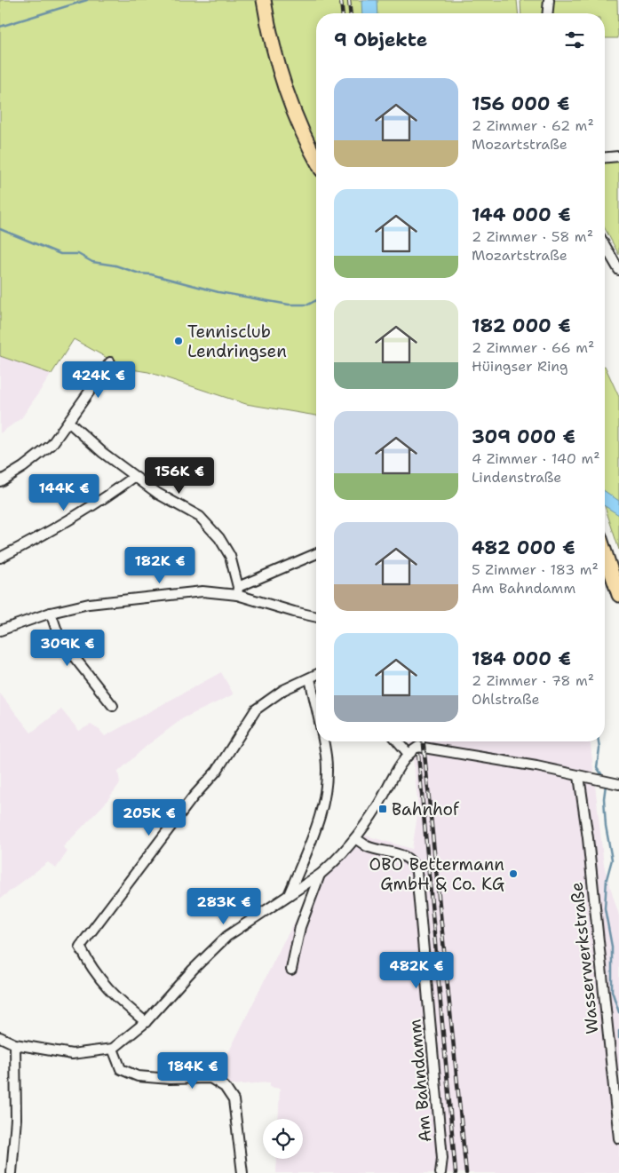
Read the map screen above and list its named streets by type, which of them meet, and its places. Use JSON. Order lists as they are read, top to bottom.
{
  "streets": {
    "street": ["Wasserwerkstraße", "Am Bahndamm"]
  },
  "places": {
    "other": ["Tennisclub Lendringsen", "OBO Bettermann GmbH & Co. KG"],
    "transit": ["Bahnhof"]
  },
  "page": {
    "heading": "9 Objekte",
    "list": [
      {
        "name": "156 000 €",
        "note": "2 Zimmer · 62 m² · Mozartstraße"
      },
      {
        "name": "144 000 €",
        "note": "2 Zimmer · 58 m² · Mozartstraße"
      },
      {
        "name": "182 000 €",
        "note": "2 Zimmer · 66 m² · Hüingser Ring"
      },
      {
        "name": "309 000 €",
        "note": "4 Zimmer · 140 m² · Lindenstraße"
      },
      {
        "name": "482 000 €",
        "note": "5 Zimmer · 183 m² · Am Bahndamm"
      },
      {
        "name": "184 000 €",
        "note": "2 Zimmer · 78 m² · Ohlstraße"
      }
    ],
    "price": [
      "424K €",
      "156K €",
      "144K €",
      "182K €",
      "309K €",
      "205K €",
      "283K €",
      "482K €",
      "184K €"
    ]
  }
}
